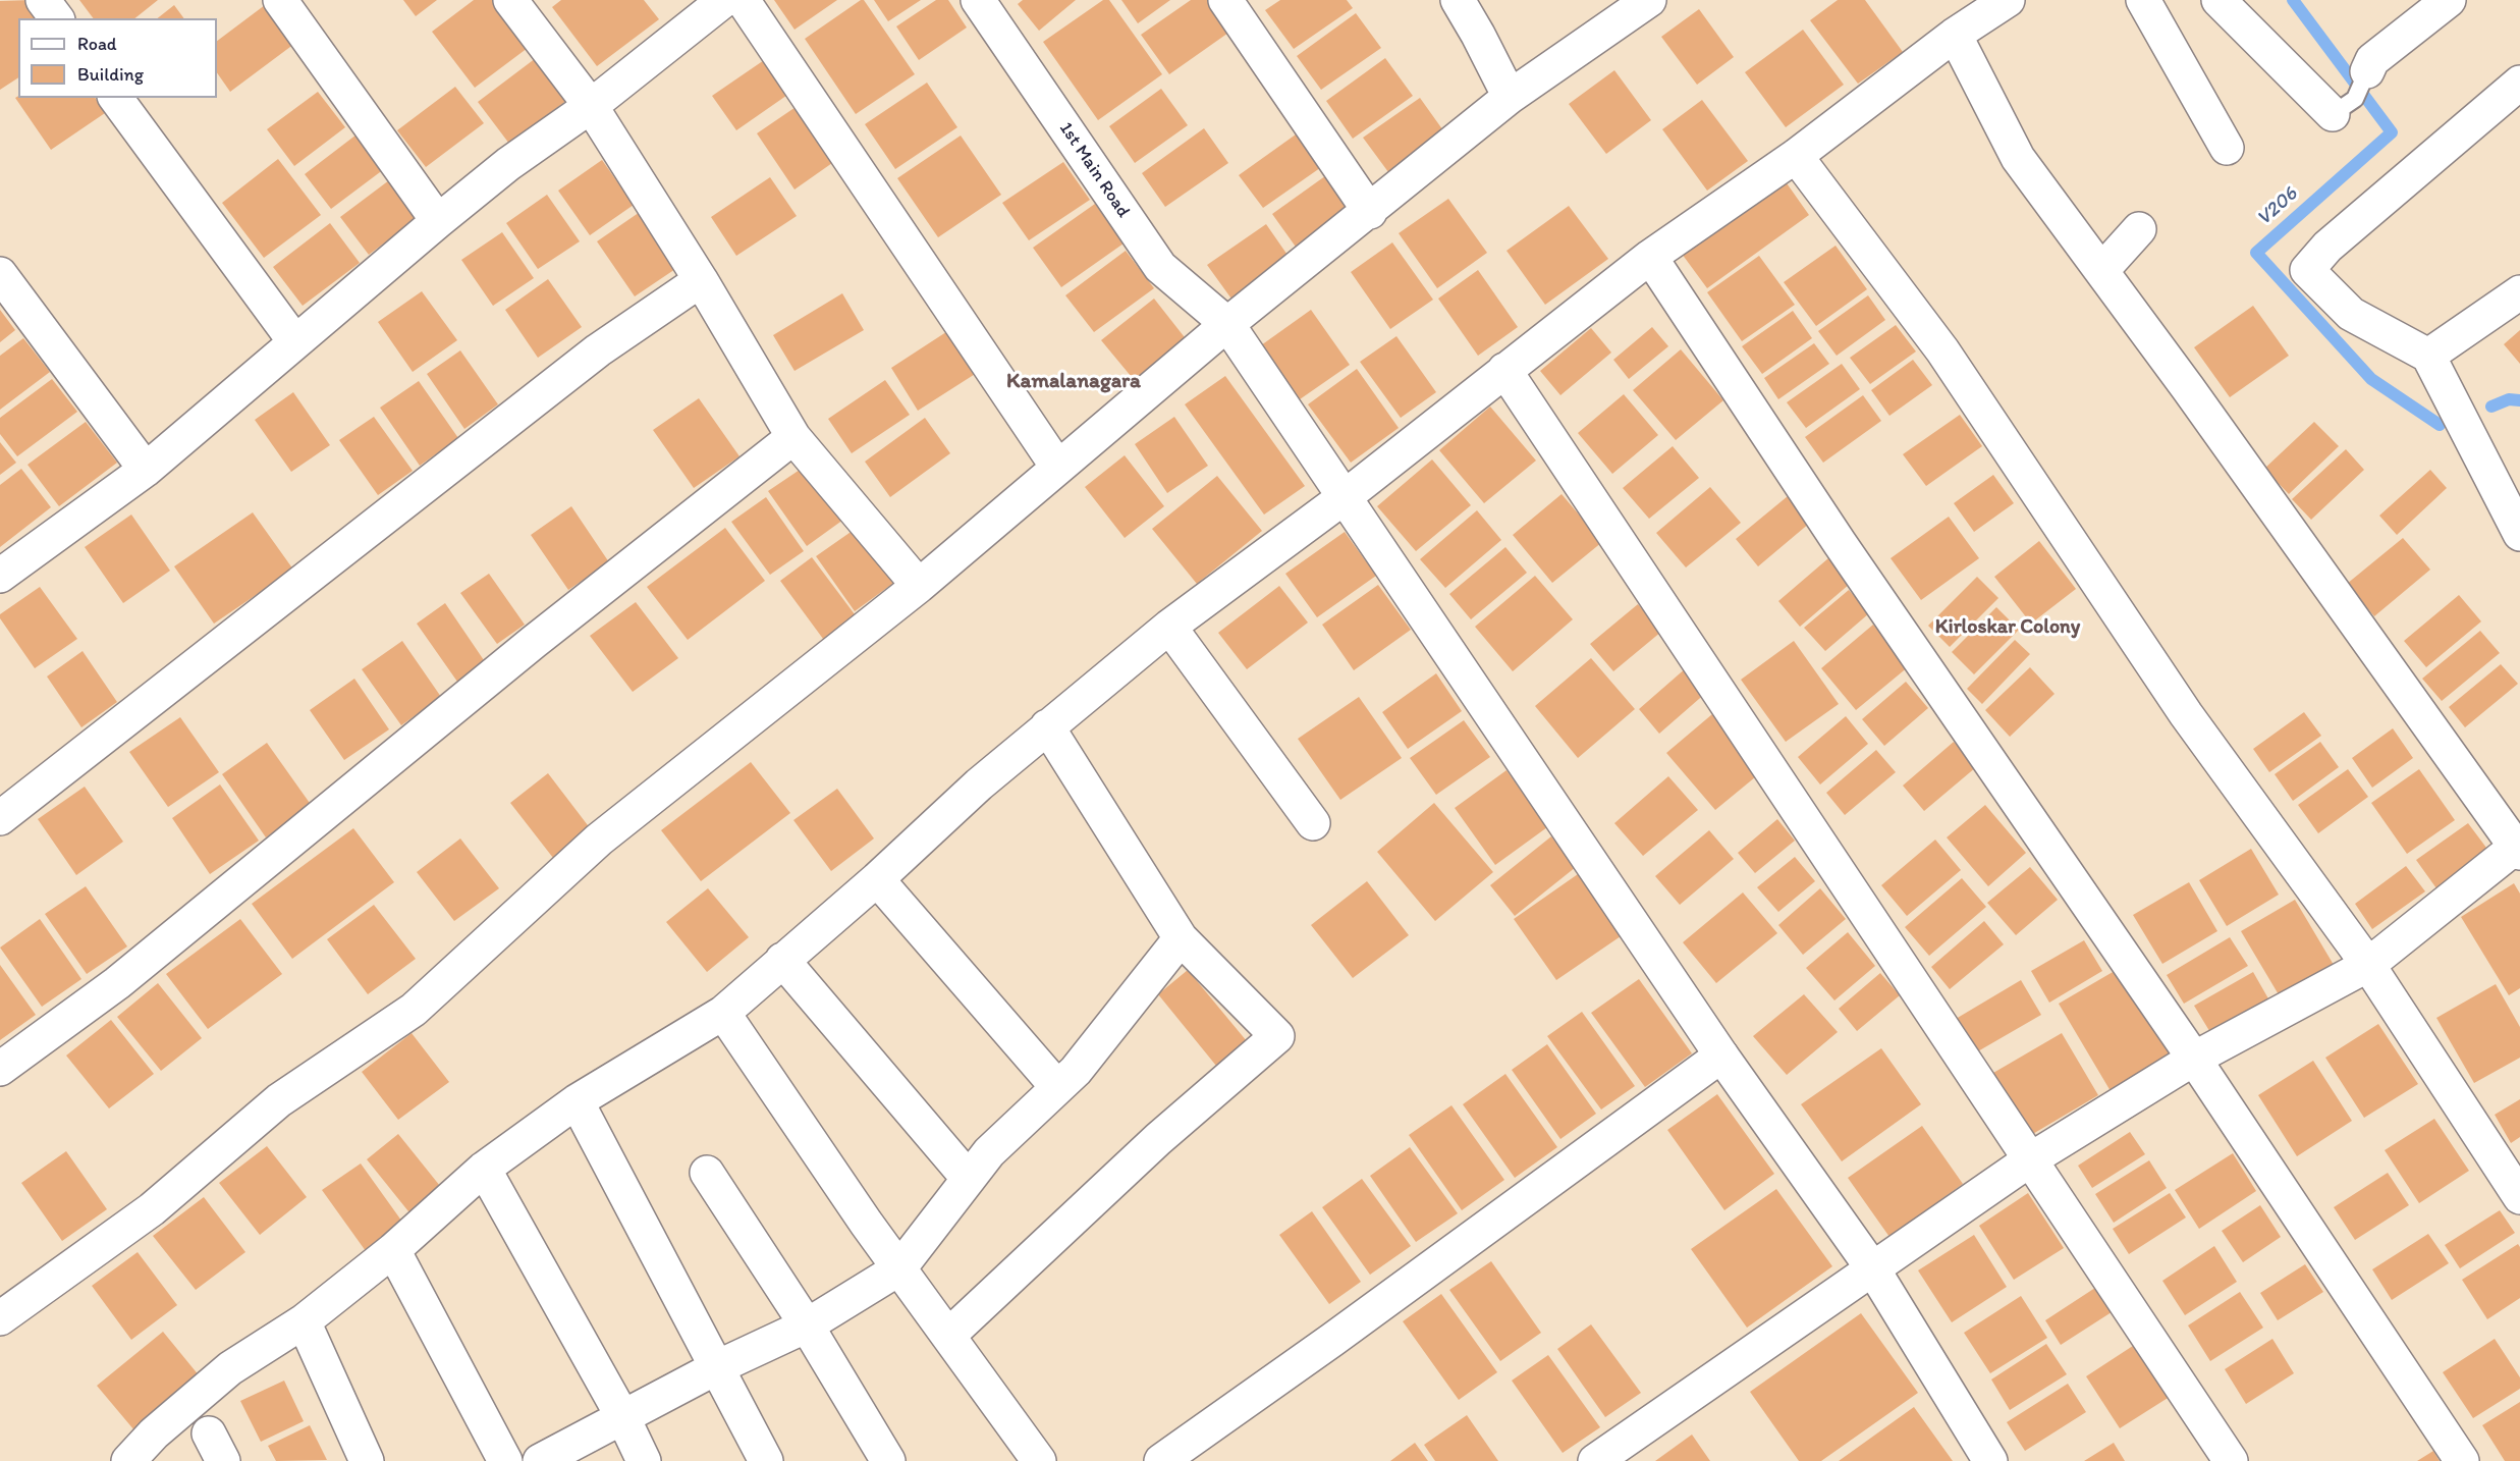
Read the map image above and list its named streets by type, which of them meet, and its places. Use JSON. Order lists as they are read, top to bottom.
{
  "streets": {
    "street": ["1st Main Road"]
  },
  "districts": ["Kamalanagara", "Kirloskar Colony"],
  "water": ["V206"],
  "legend": ["Road", "Building"]
}
